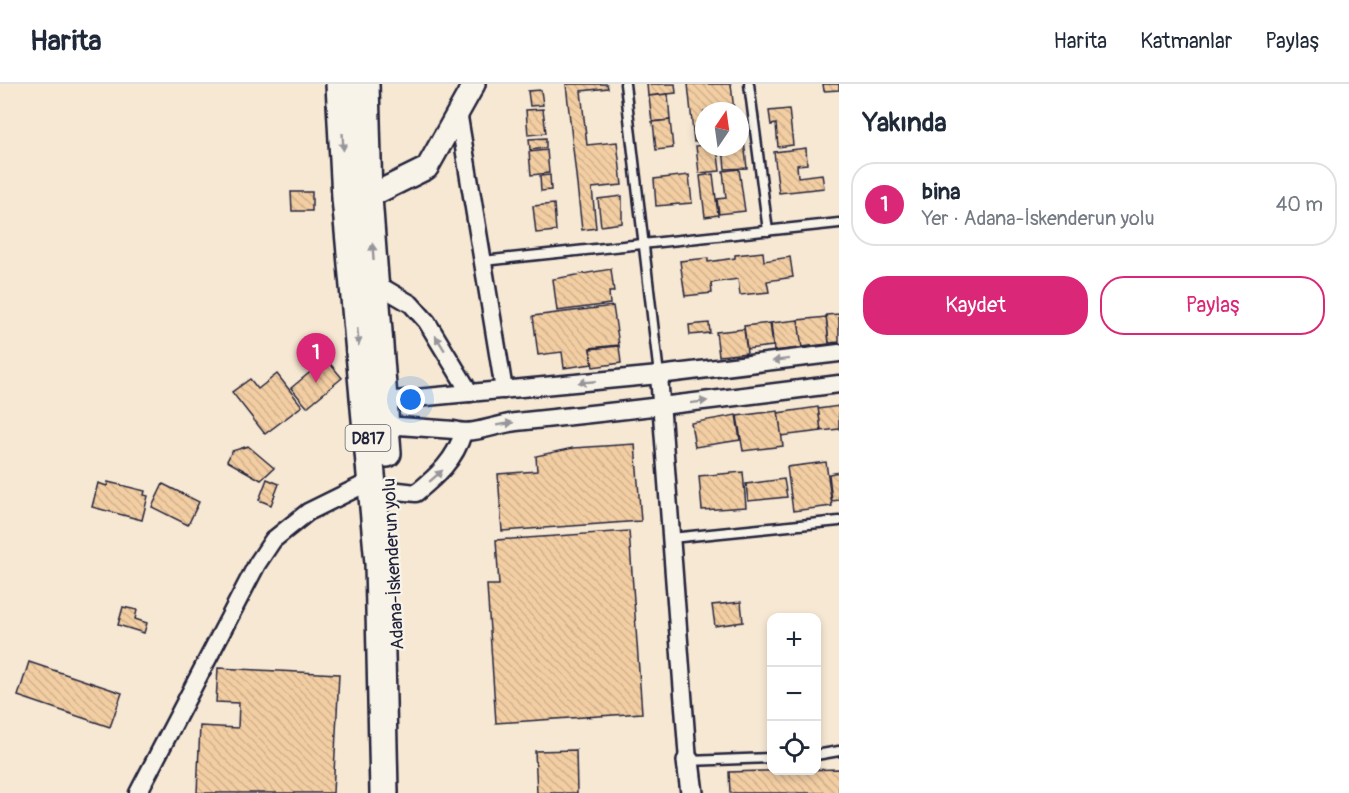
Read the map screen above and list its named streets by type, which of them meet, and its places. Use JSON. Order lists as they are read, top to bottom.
{
  "streets": {
    "highway": ["D817", "Adana-İskenderun yolu"]
  },
  "crossings": [
    ["D817", "Adana-İskenderun yolu"]
  ],
  "north": "top",
  "page": {
    "header": "Harita",
    "nav": ["Harita", "Katmanlar", "Paylaş"],
    "heading": "Yakında",
    "list": [
      {
        "mark": "1",
        "name": "bina",
        "note": "Yer · Adana-İskenderun yolu",
        "value": "40 m"
      }
    ],
    "buttons": ["Kaydet", "Paylaş"],
    "pins": "1",
    "map_buttons": ["+", "−"]
  }
}
